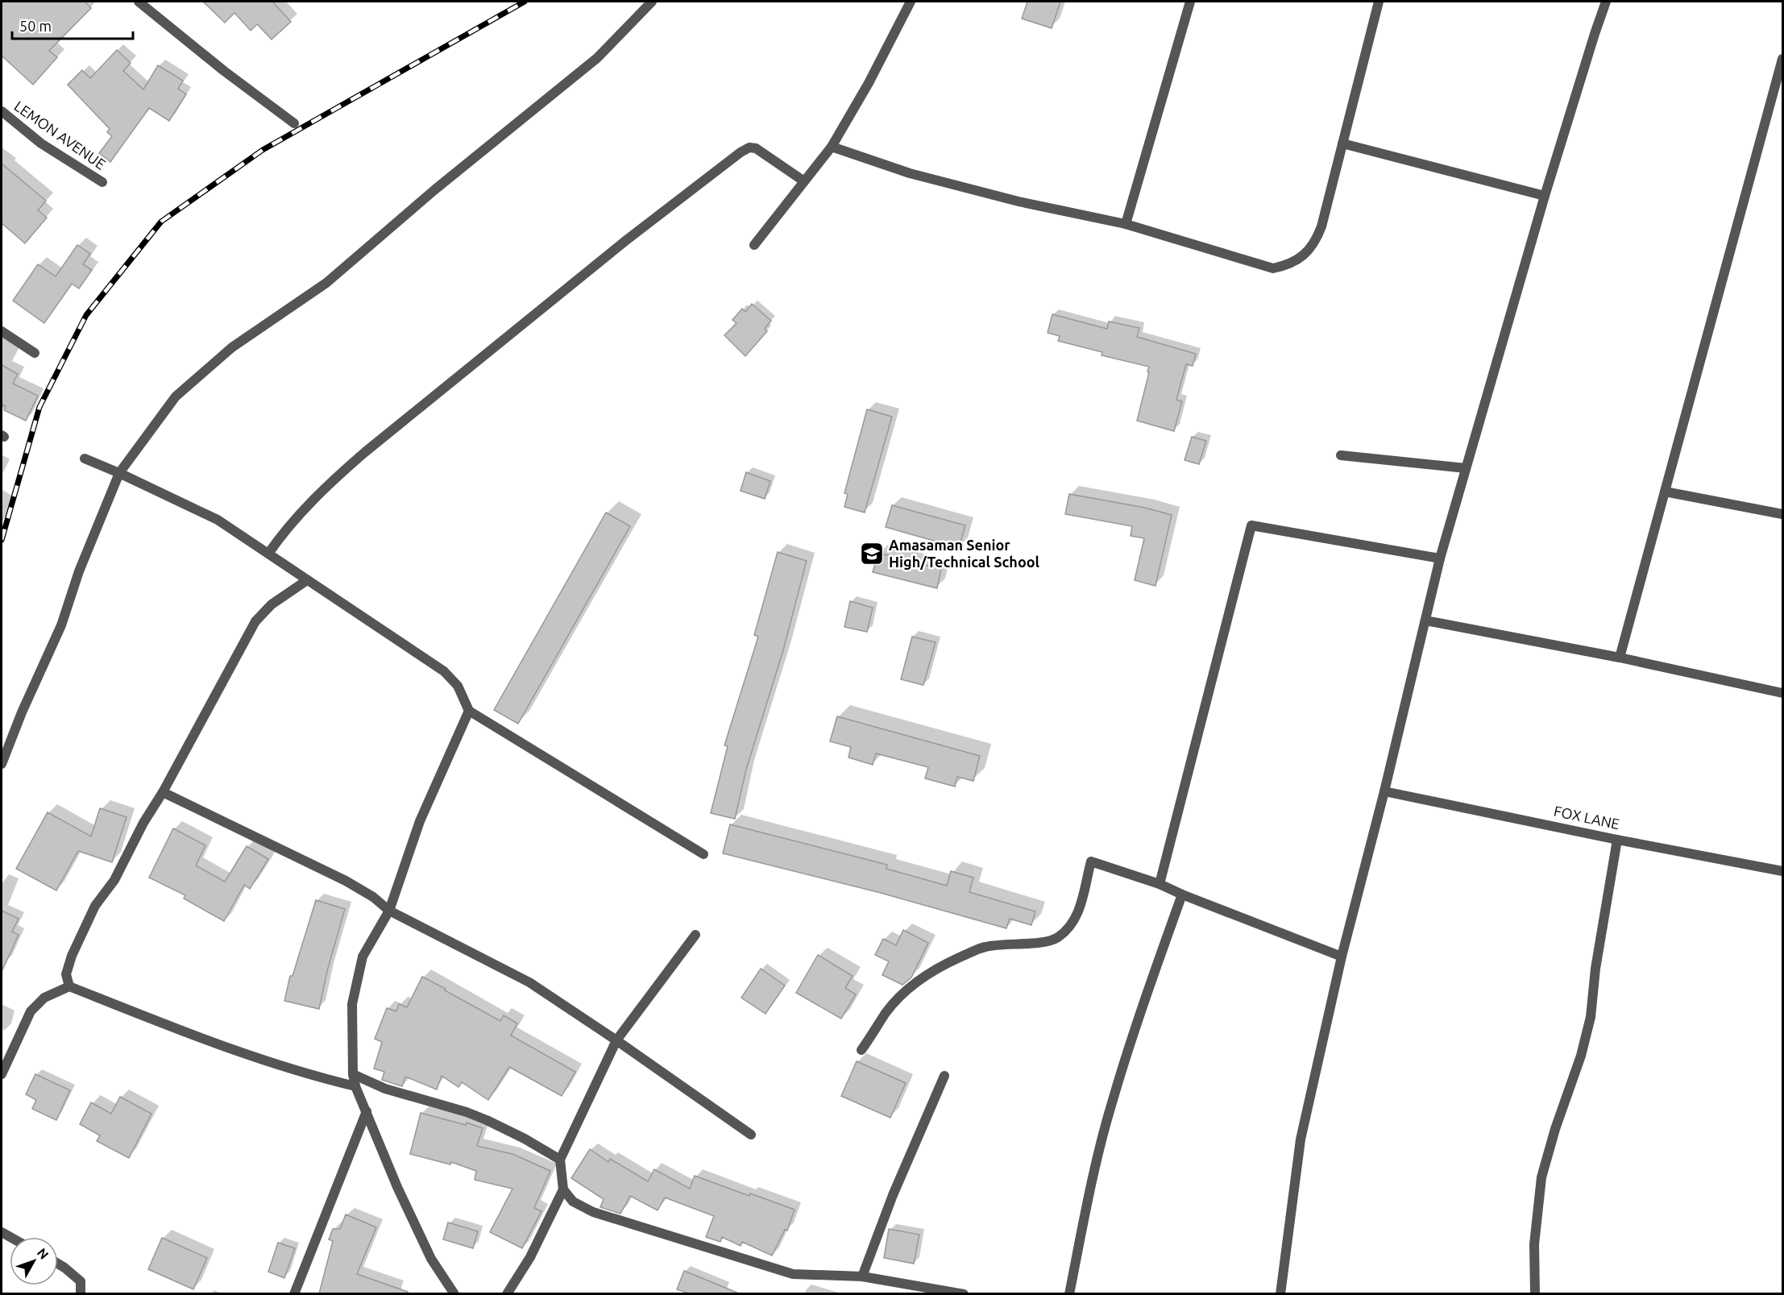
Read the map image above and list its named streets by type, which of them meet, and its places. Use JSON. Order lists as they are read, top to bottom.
{
  "streets": {
    "street": ["LEMON AVENUE", "FOX LANE"]
  },
  "places": {
    "school or university": ["Amasaman Senior High/Technical School"]
  },
  "scale_bar": "50 m",
  "north": "top right"
}
